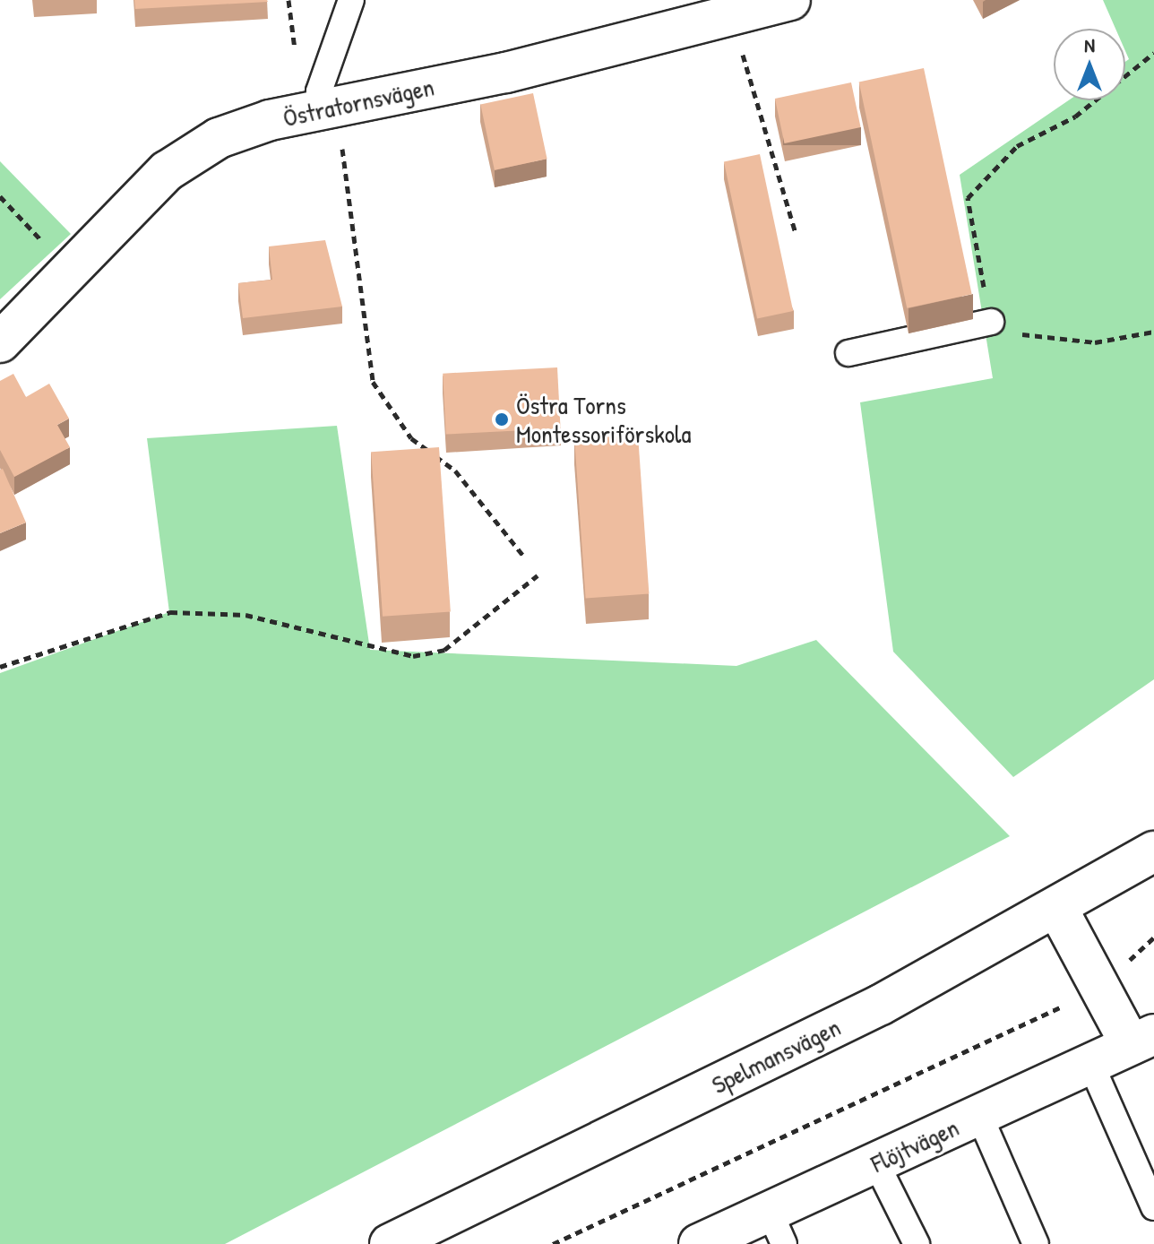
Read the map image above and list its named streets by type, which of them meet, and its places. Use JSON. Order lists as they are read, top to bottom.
{
  "streets": {
    "street": ["Östratornsvägen", "Spelmansvägen", "Flöjtvägen"]
  },
  "crossings": [
    ["Spelmansvägen", "Flöjtvägen"]
  ],
  "places": ["Östra Torns Montessoriförskola"],
  "north": "top"
}
